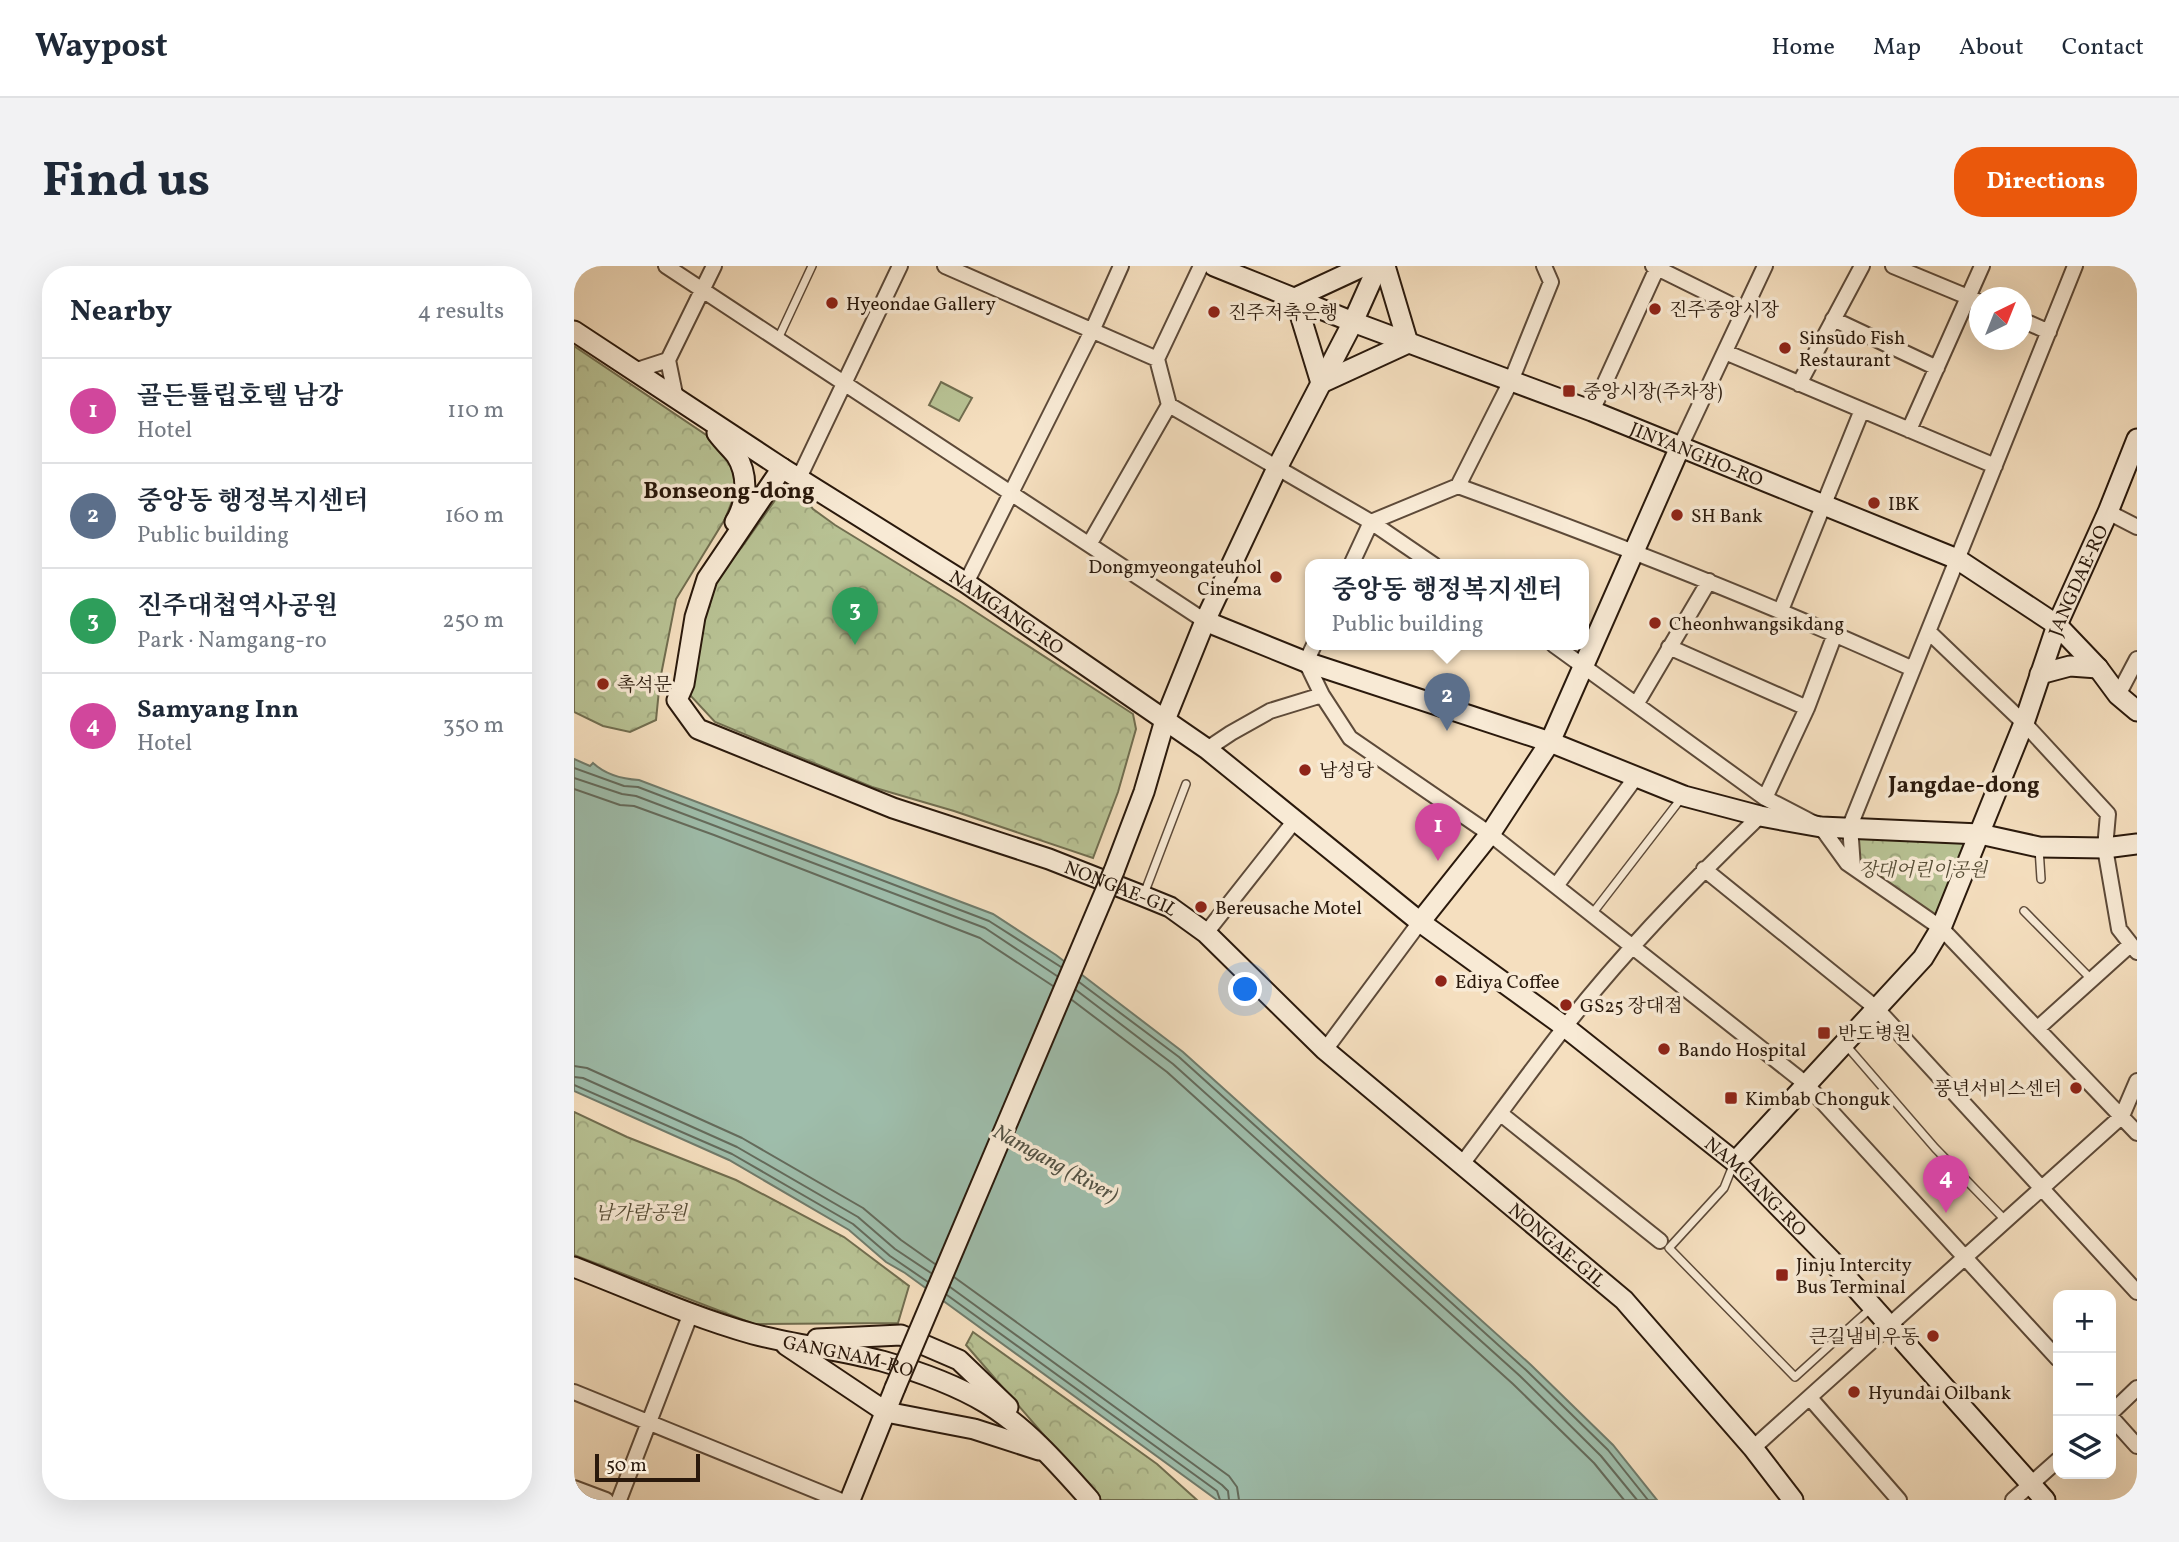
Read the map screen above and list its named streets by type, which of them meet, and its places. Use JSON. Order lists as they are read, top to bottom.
{
  "streets": {
    "street": [
      "JINYANGHO-RO",
      "JANGDAE-RO",
      "NAMGANG-RO",
      "NONGAE-GIL",
      "GANGNAM-RO"
    ]
  },
  "crossings": [
    ["JINYANGHO-RO", "JANGDAE-RO"],
    ["JANGDAE-RO", "NAMGANG-RO"],
    ["NAMGANG-RO", "NONGAE-GIL"]
  ],
  "districts": ["Bonseong-dong", "Jangdae-dong"],
  "water": ["Namgang (River)"],
  "parks": ["장대어린이공원", "남가람공원"],
  "places": {
    "other": [
      "Hyeondae Gallery",
      "진주중앙시장",
      "진주저축은행",
      "Sinsudo Fish Restaurant",
      "IBK",
      "SH Bank",
      "Dongmyeongateuhol Cinema",
      "Cheonhwangsikdang",
      "촉석문",
      "남성당",
      "Bereusache Motel",
      "Ediya Coffee",
      "GS25 장대점",
      "Bando Hospital",
      "풍년서비스센터",
      "큰길냄비우동",
      "Hyundai Oilbank"
    ],
    "transit": [
      "중앙시장(주차장)",
      "반도병원",
      "Kimbab Chonguk",
      "Jinju Intercity Bus Terminal"
    ]
  },
  "scale_bar": "50 m",
  "north": "top right",
  "page": {
    "header": "Waypost",
    "nav": [
      "Home",
      "Map",
      "About",
      "Contact"
    ],
    "buttons": "Directions",
    "title": "Find us",
    "heading": ["Nearby", "4 results"],
    "list": [
      {
        "mark": "1",
        "name": "골든튤립호텔 남강",
        "note": "Hotel",
        "value": "110 m"
      },
      {
        "mark": "2",
        "name": "중앙동 행정복지센터",
        "note": "Public building",
        "value": "160 m"
      },
      {
        "mark": "3",
        "name": "진주대첩역사공원",
        "note": "Park · Namgang-ro",
        "value": "250 m"
      },
      {
        "mark": "4",
        "name": "Samyang Inn",
        "note": "Hotel",
        "value": "350 m"
      }
    ],
    "popup": ["중앙동 행정복지센터", "Public building"],
    "pins": [
      "3",
      "2",
      "1",
      "4"
    ],
    "map_buttons": ["+", "−"],
    "scale": "50 m"
  }
}
